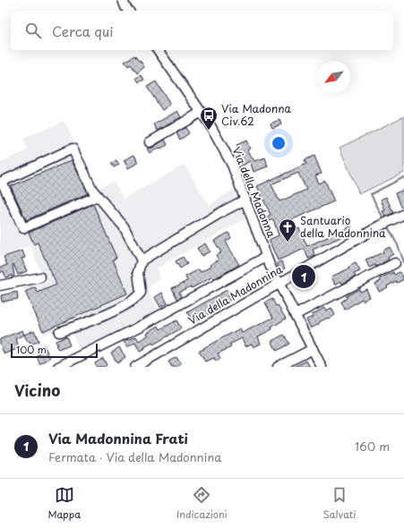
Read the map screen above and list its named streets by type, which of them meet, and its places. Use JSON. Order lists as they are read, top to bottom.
{
  "streets": {
    "street": ["Via della Madonna", "Via della Madonnina"]
  },
  "crossings": [
    ["Via della Madonna", "Via della Madonnina"]
  ],
  "places": {
    "bus stop": ["Via Madonna Civ.62"],
    "church": ["Santuario della Madonnina"]
  },
  "scale_bar": "100 m",
  "north": "bottom left",
  "page": {
    "search": "Cerca qui",
    "pins": "1",
    "scale": "100 m",
    "heading": "Vicino",
    "list": [
      {
        "mark": "1",
        "name": "Via Madonnina Frati",
        "note": "Fermata · Via della Madonnina",
        "value": "160 m"
      }
    ],
    "nav": ["Mappa", "Indicazioni", "Salvati"]
  }
}
